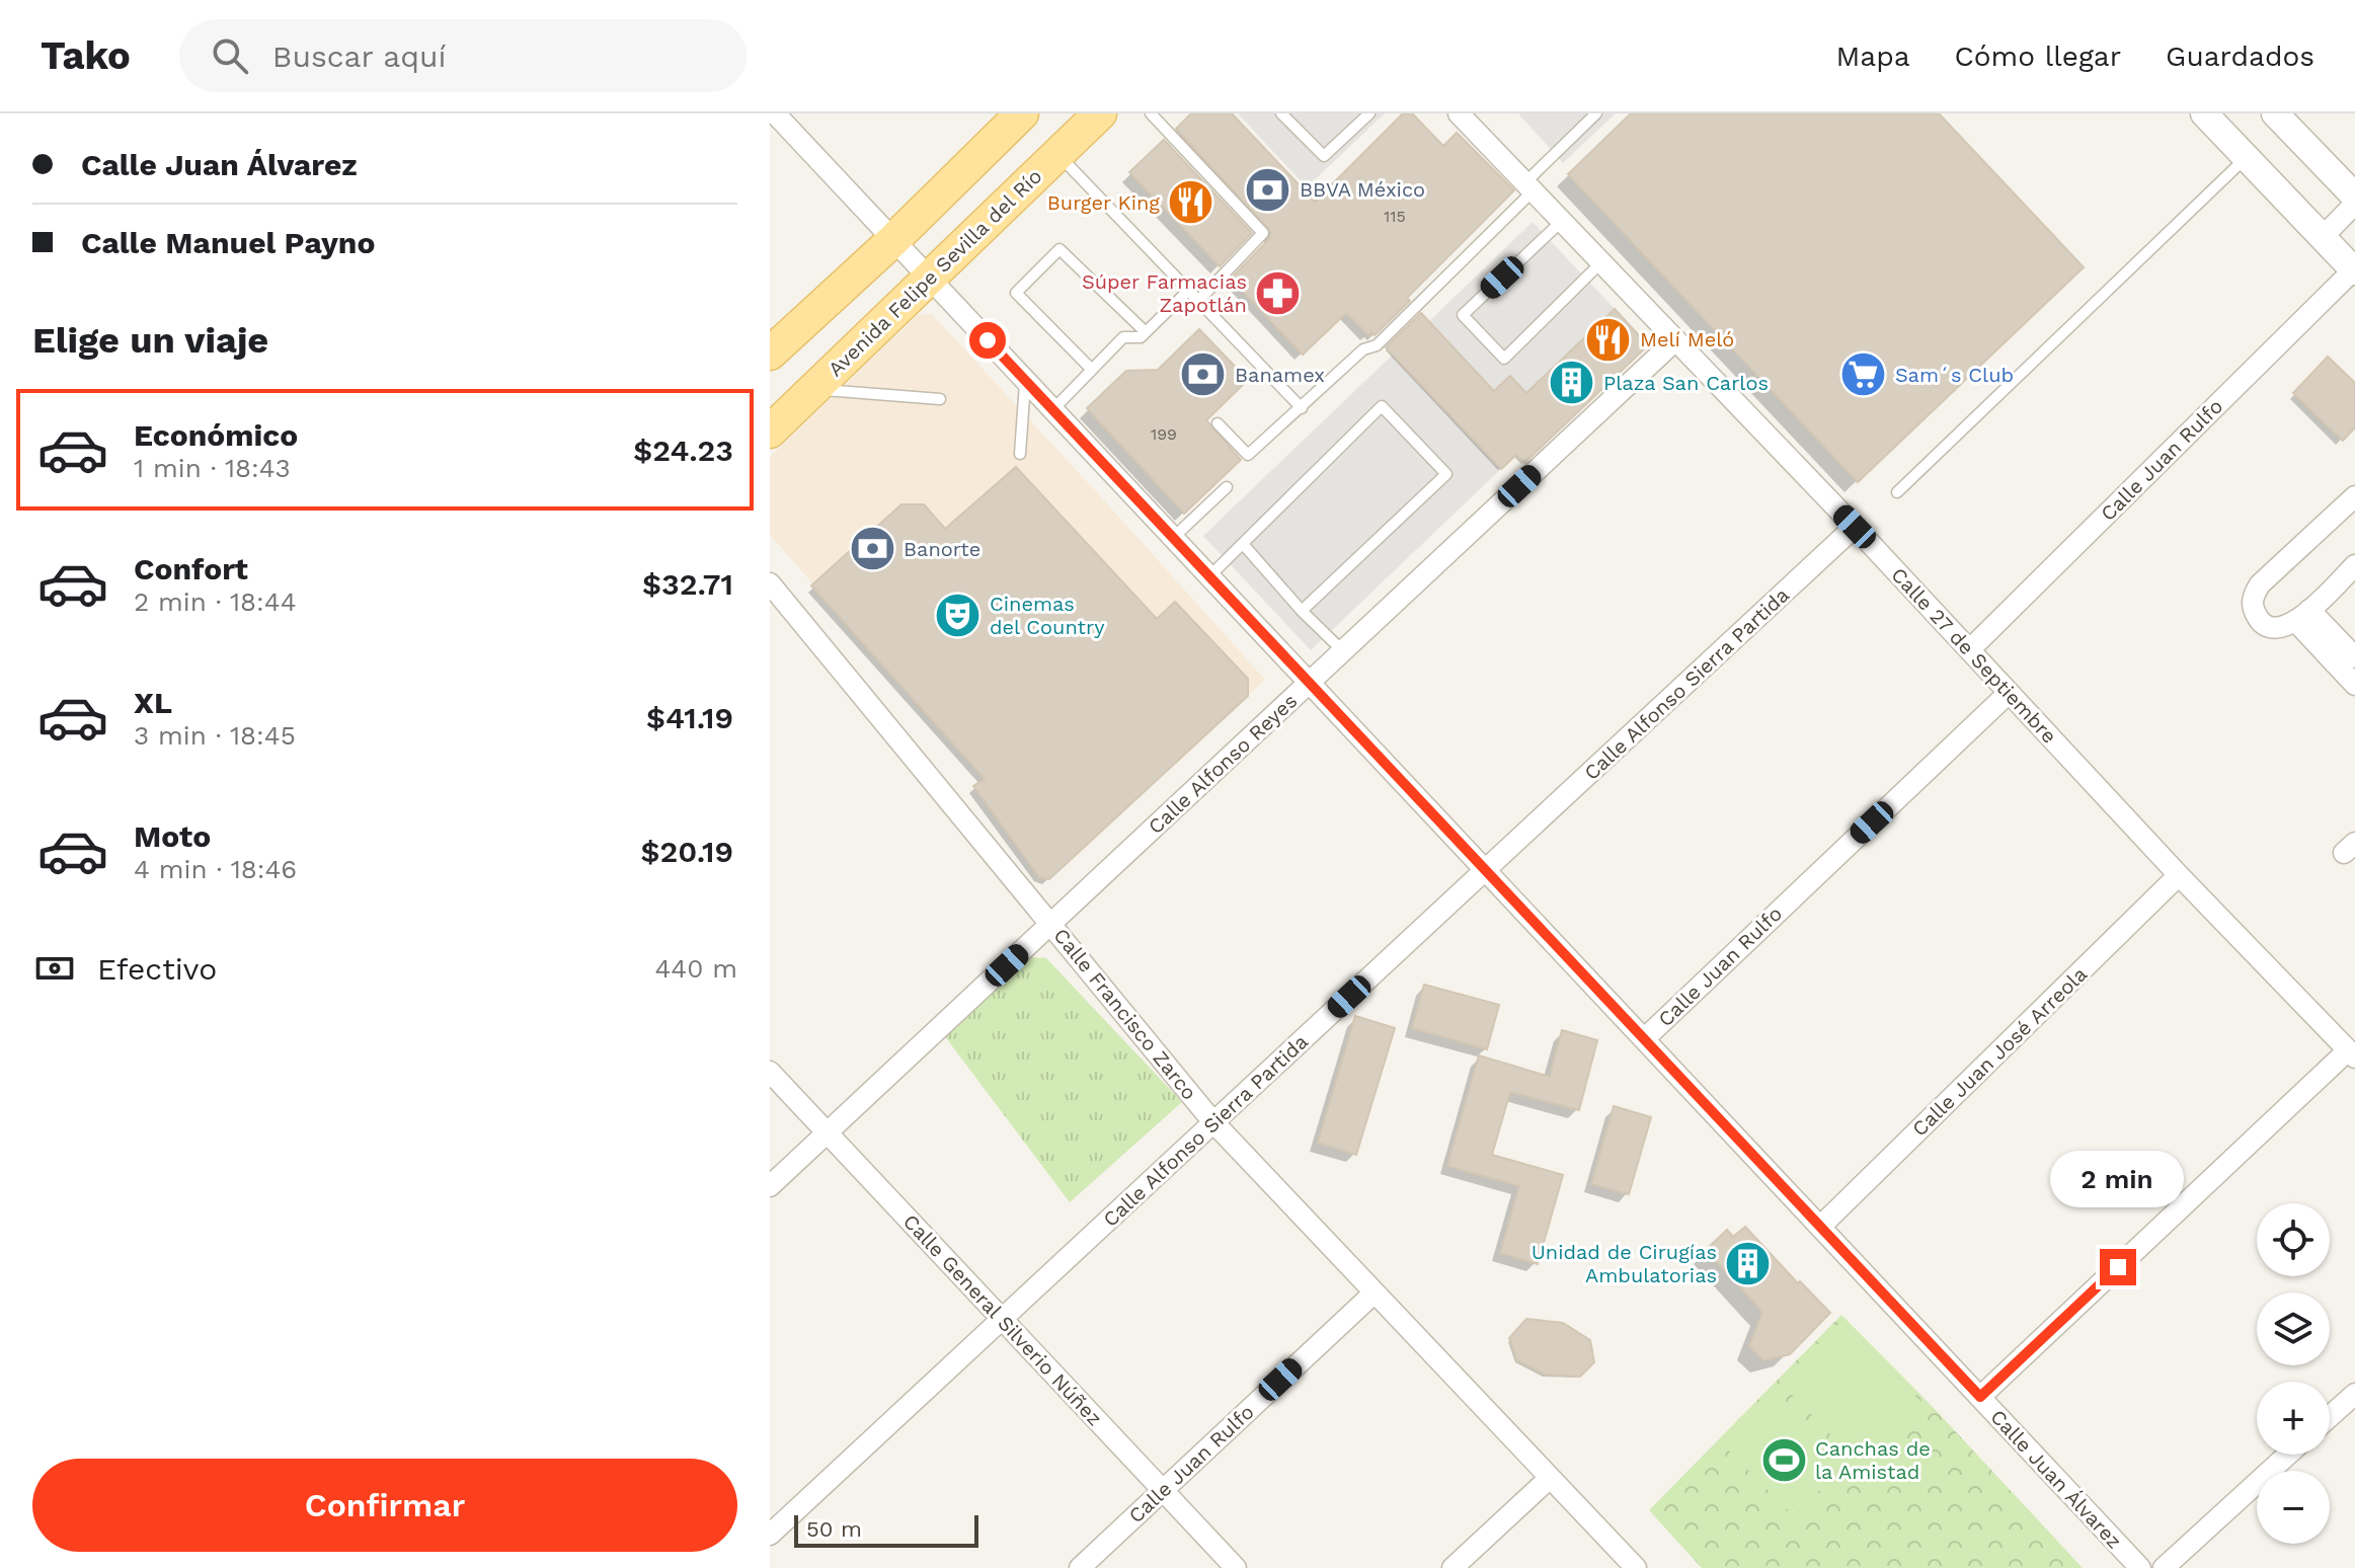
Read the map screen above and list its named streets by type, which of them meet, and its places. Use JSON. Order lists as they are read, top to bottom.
{
  "streets": {
    "main road": ["Avenida Felipe Sevilla del Río"],
    "street": [
      "Calle Juan Rulfo",
      "Calle 27 de Septiembre",
      "Calle Alfonso Sierra Partida",
      "Calle Alfonso Reyes",
      "Calle Francisco Zarco",
      "Calle Juan José Arreola",
      "Calle General Silverio Núñez",
      "Calle Juan Álvarez"
    ]
  },
  "crossings": [
    ["Avenida Felipe Sevilla del Río", "Calle Juan Álvarez"],
    ["Calle Juan Rulfo", "Calle 27 de Septiembre"],
    ["Calle Juan Rulfo", "Calle Francisco Zarco"],
    ["Calle Juan Rulfo", "Calle General Silverio Núñez"],
    ["Calle Juan Rulfo", "Calle Juan Álvarez"],
    ["Calle 27 de Septiembre", "Calle Alfonso Sierra Partida"],
    ["Calle 27 de Septiembre", "Calle Alfonso Reyes"],
    ["Calle 27 de Septiembre", "Calle Juan José Arreola"],
    ["Calle Alfonso Sierra Partida", "Calle Francisco Zarco"],
    ["Calle Alfonso Sierra Partida", "Calle General Silverio Núñez"],
    ["Calle Alfonso Sierra Partida", "Calle Juan Álvarez"],
    ["Calle Alfonso Reyes", "Calle Francisco Zarco"],
    ["Calle Alfonso Reyes", "Calle General Silverio Núñez"],
    ["Calle Alfonso Reyes", "Calle Juan Álvarez"],
    ["Calle Juan José Arreola", "Calle Juan Álvarez"]
  ],
  "places": {
    "bank": ["BBVA México", "Banamex", "Banorte"],
    "restaurant": ["Burger King", "Melí Meló"],
    "pharmacy": ["Súper Farmacias Zapotlán"],
    "supermarket": ["Sam´s Club"],
    "building": ["Plaza San Carlos", "Unidad de Cirugías Ambulatorias"],
    "theatre": ["Cinemas del Country"],
    "sports": ["Canchas de la Amistad"]
  },
  "house_numbers": ["115", "199"],
  "scale_bar": "50 m",
  "page": {
    "header": "Tako",
    "search": "Buscar aquí",
    "nav": ["Mapa", "Cómo llegar", "Guardados"],
    "banner": ["Calle Juan Álvarez", "Calle Manuel Payno"],
    "heading": "Elige un viaje",
    "list": [
      {
        "name": "Económico",
        "note": "1 min · 18:43",
        "value": "$24.23"
      },
      {
        "name": "Confort",
        "note": "2 min · 18:44",
        "value": "$32.71"
      },
      {
        "name": "XL",
        "note": "3 min · 18:45",
        "value": "$41.19"
      },
      {
        "name": "Moto",
        "note": "4 min · 18:46",
        "value": "$20.19"
      }
    ],
    "pay": ["Efectivo", "440 m"],
    "bubble": "2 min",
    "map_buttons": ["+", "−"],
    "buttons": "Confirmar",
    "scale": "50 m"
  }
}
